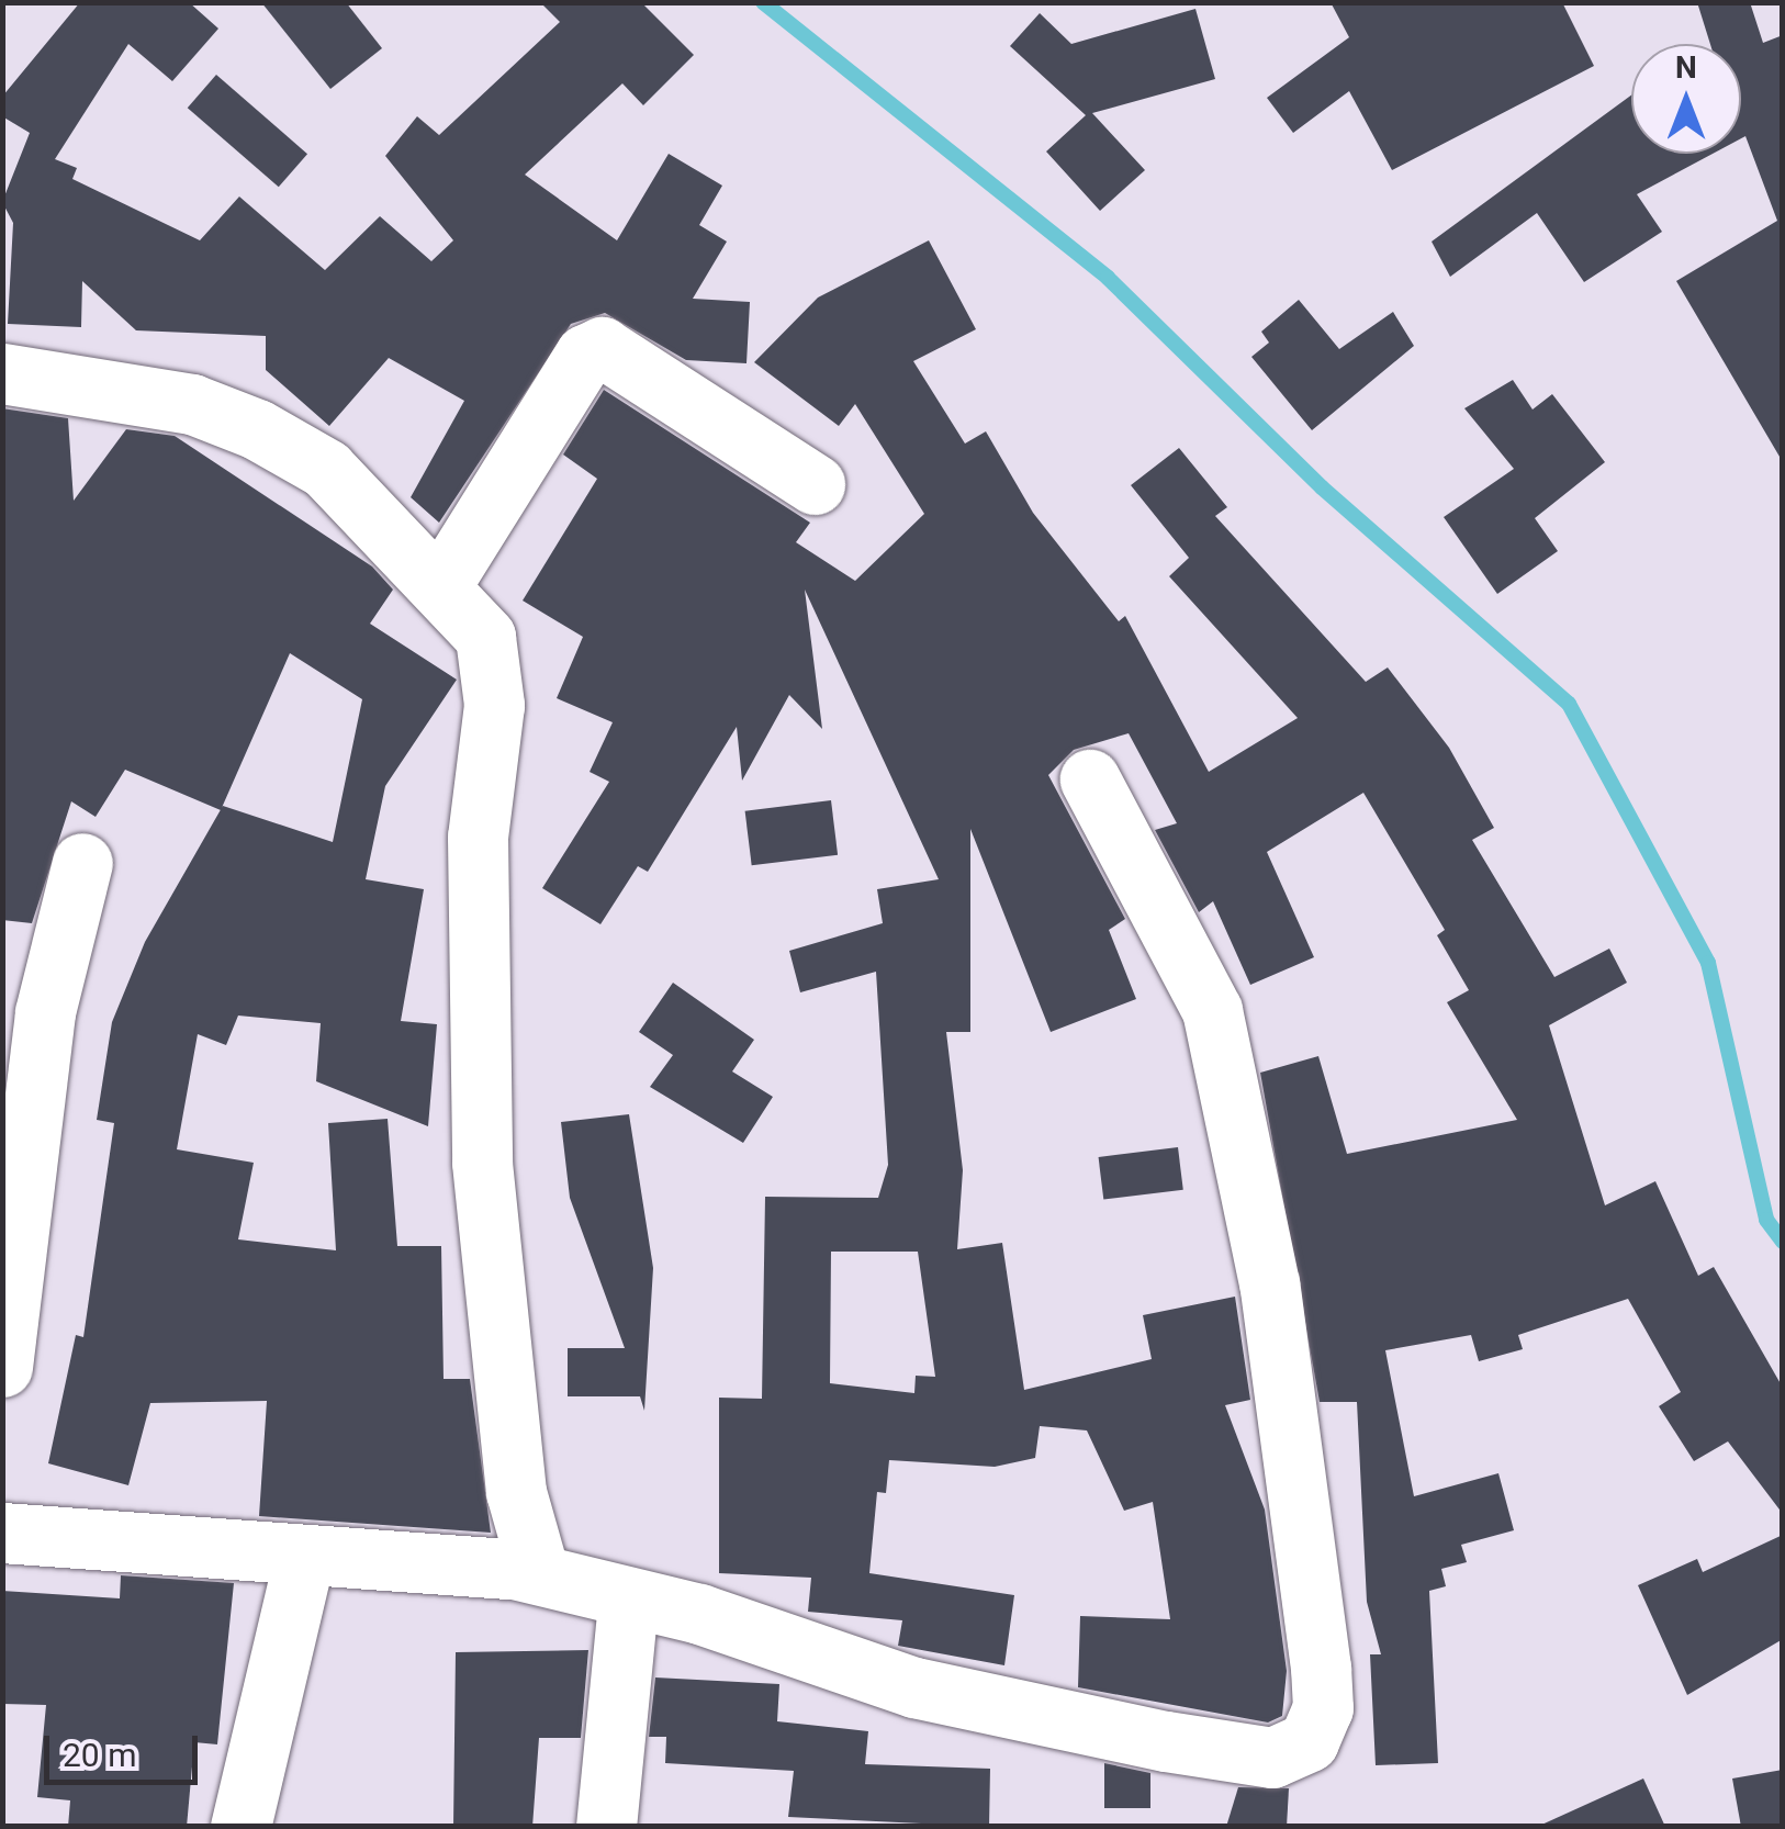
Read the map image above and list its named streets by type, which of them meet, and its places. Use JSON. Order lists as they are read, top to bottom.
{
  "scale_bar": "20 m",
  "north": "top"
}
